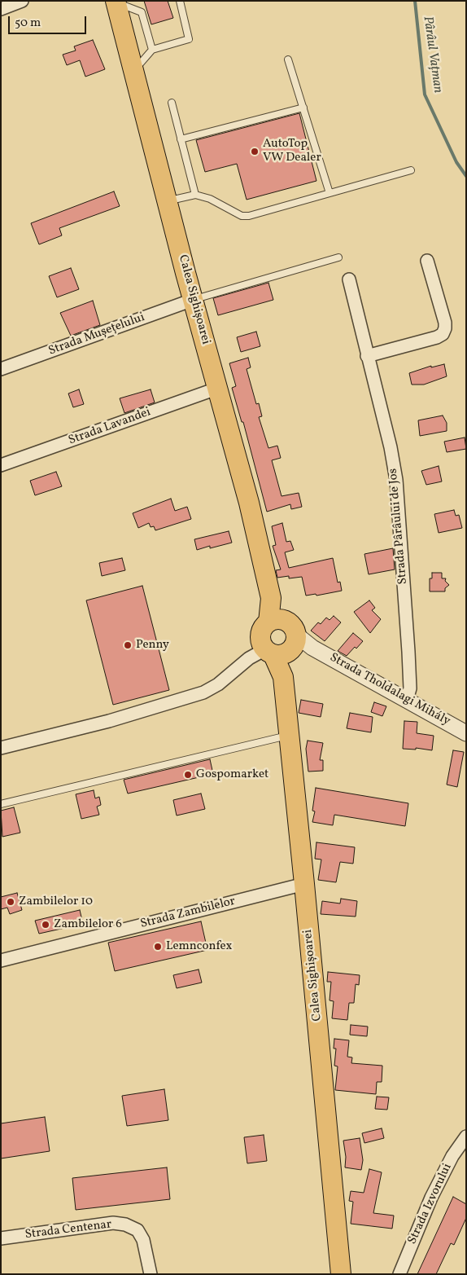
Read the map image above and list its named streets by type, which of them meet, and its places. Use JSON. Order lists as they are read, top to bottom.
{
  "streets": {
    "highway": ["Calea Sighișoarei"],
    "street": [
      "Strada Mușețelului",
      "Strada Lavandei",
      "Strada Pârâului de Jos",
      "Strada Tholdalagi Mihály",
      "Strada Zambilelor",
      "Strada Izvorului",
      "Strada Centenar"
    ]
  },
  "crossings": [
    ["Calea Sighișoarei", "Strada Mușețelului"],
    ["Calea Sighișoarei", "Strada Lavandei"],
    ["Calea Sighișoarei", "Strada Tholdalagi Mihály"],
    ["Calea Sighișoarei", "Strada Zambilelor"],
    ["Strada Pârâului de Jos", "Strada Tholdalagi Mihály"]
  ],
  "water": ["Pârâul Vațman"],
  "places": [
    "AutoTop VW Dealer",
    "Penny",
    "Gospomarket",
    "Zambilelor 10",
    "Zambilelor 6",
    "Lemnconfex"
  ],
  "scale_bar": "50 m"
}
